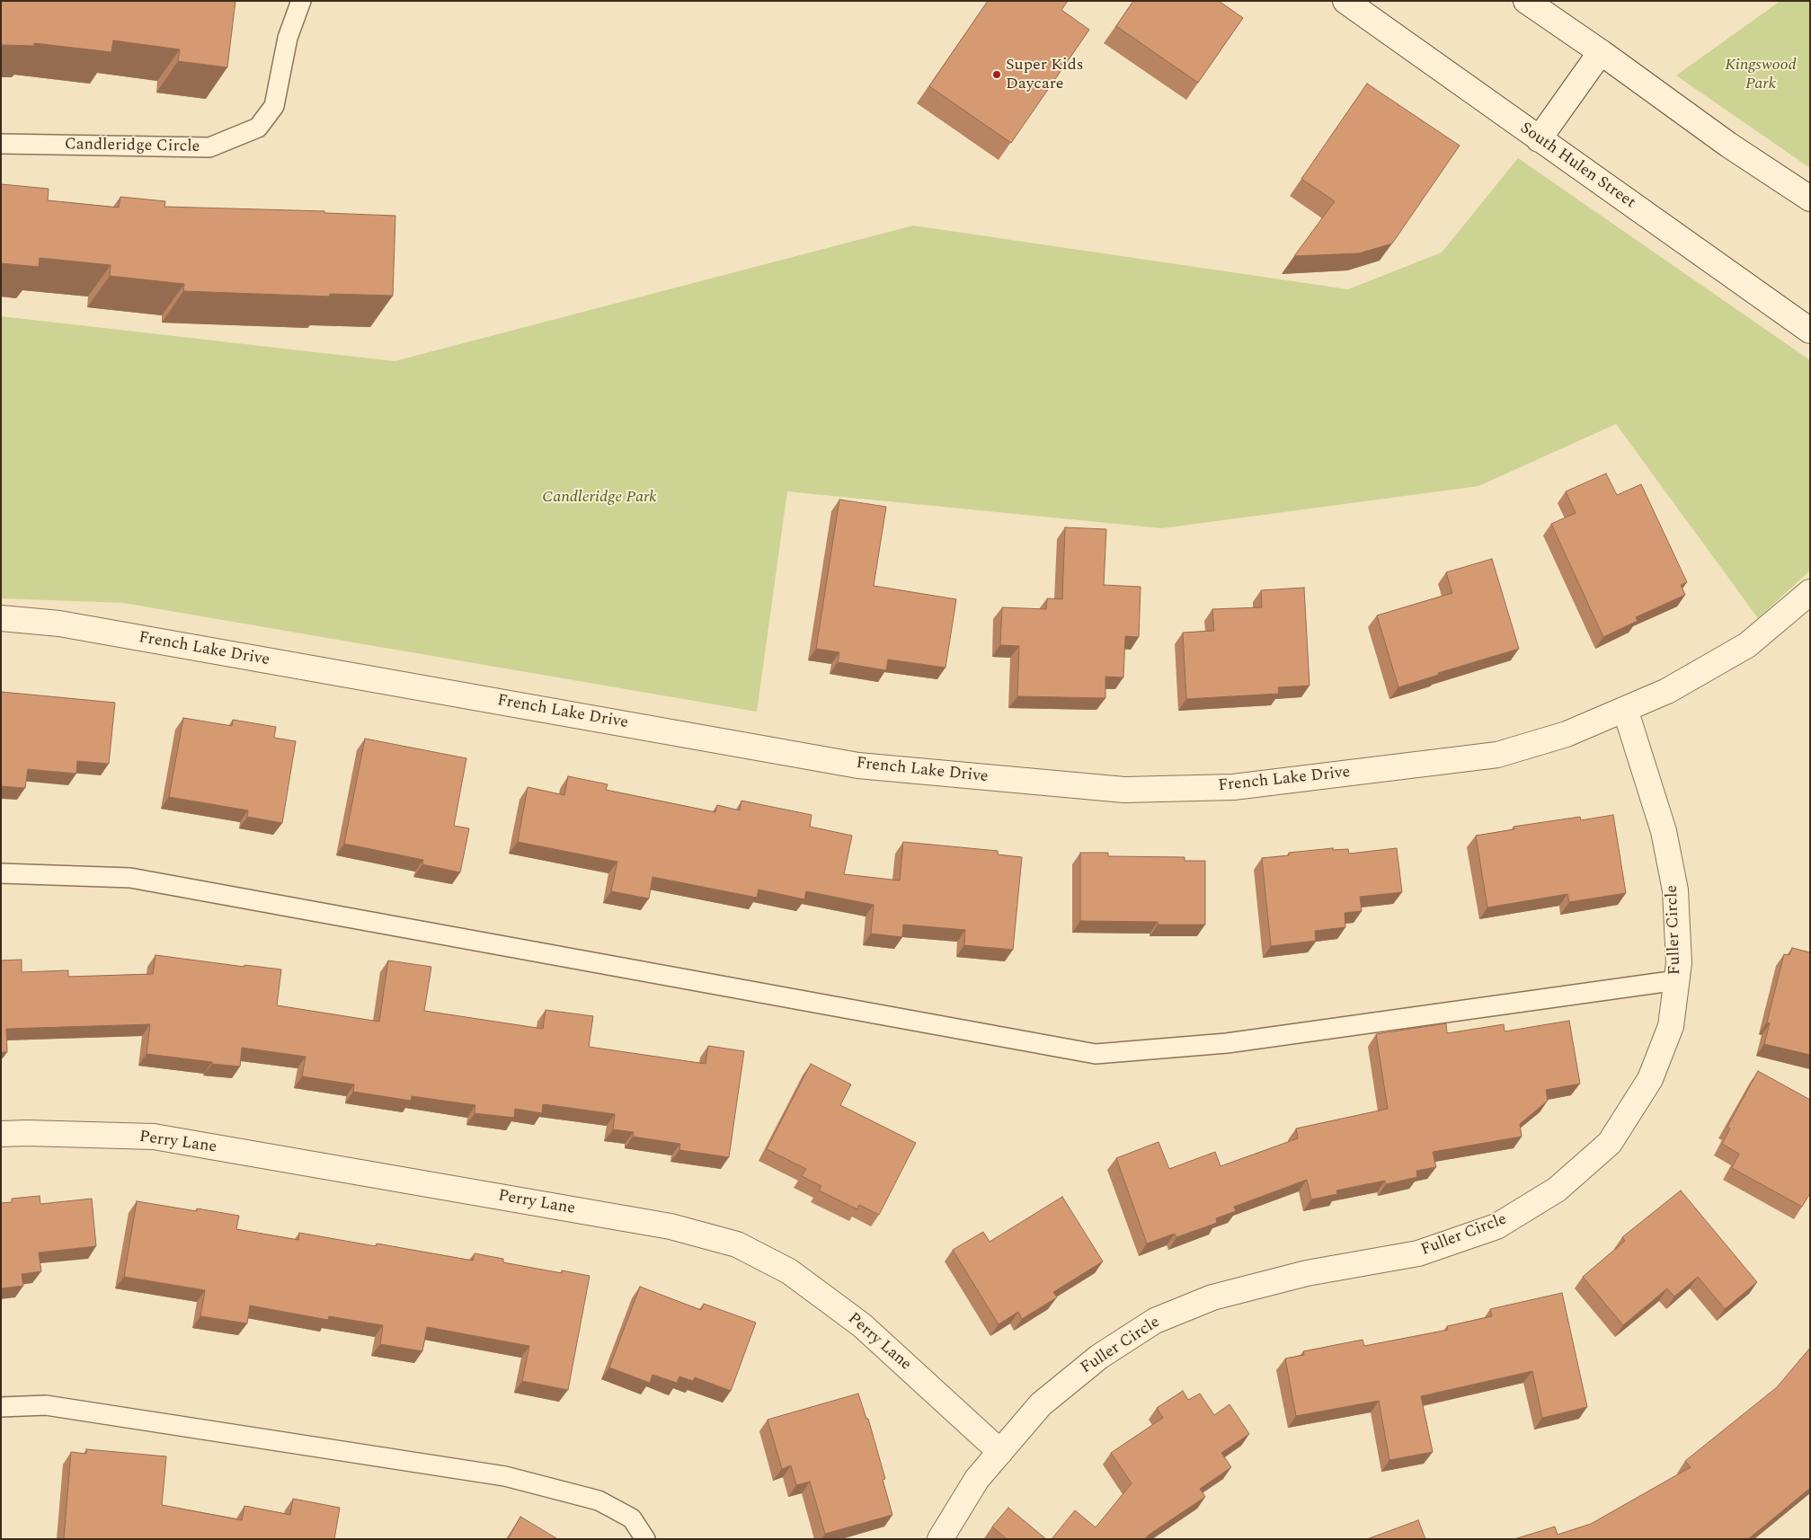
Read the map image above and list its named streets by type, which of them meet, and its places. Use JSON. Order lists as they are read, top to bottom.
{
  "streets": {
    "street": [
      "South Hulen Street",
      "French Lake Drive",
      "Fuller Circle",
      "Perry Lane"
    ],
    "lane": ["Candleridge Circle"]
  },
  "crossings": [
    ["French Lake Drive", "Fuller Circle"],
    ["Fuller Circle", "Perry Lane"]
  ],
  "parks": ["Kingswood Park", "Candleridge Park"],
  "places": ["Super Kids Daycare"]
}
